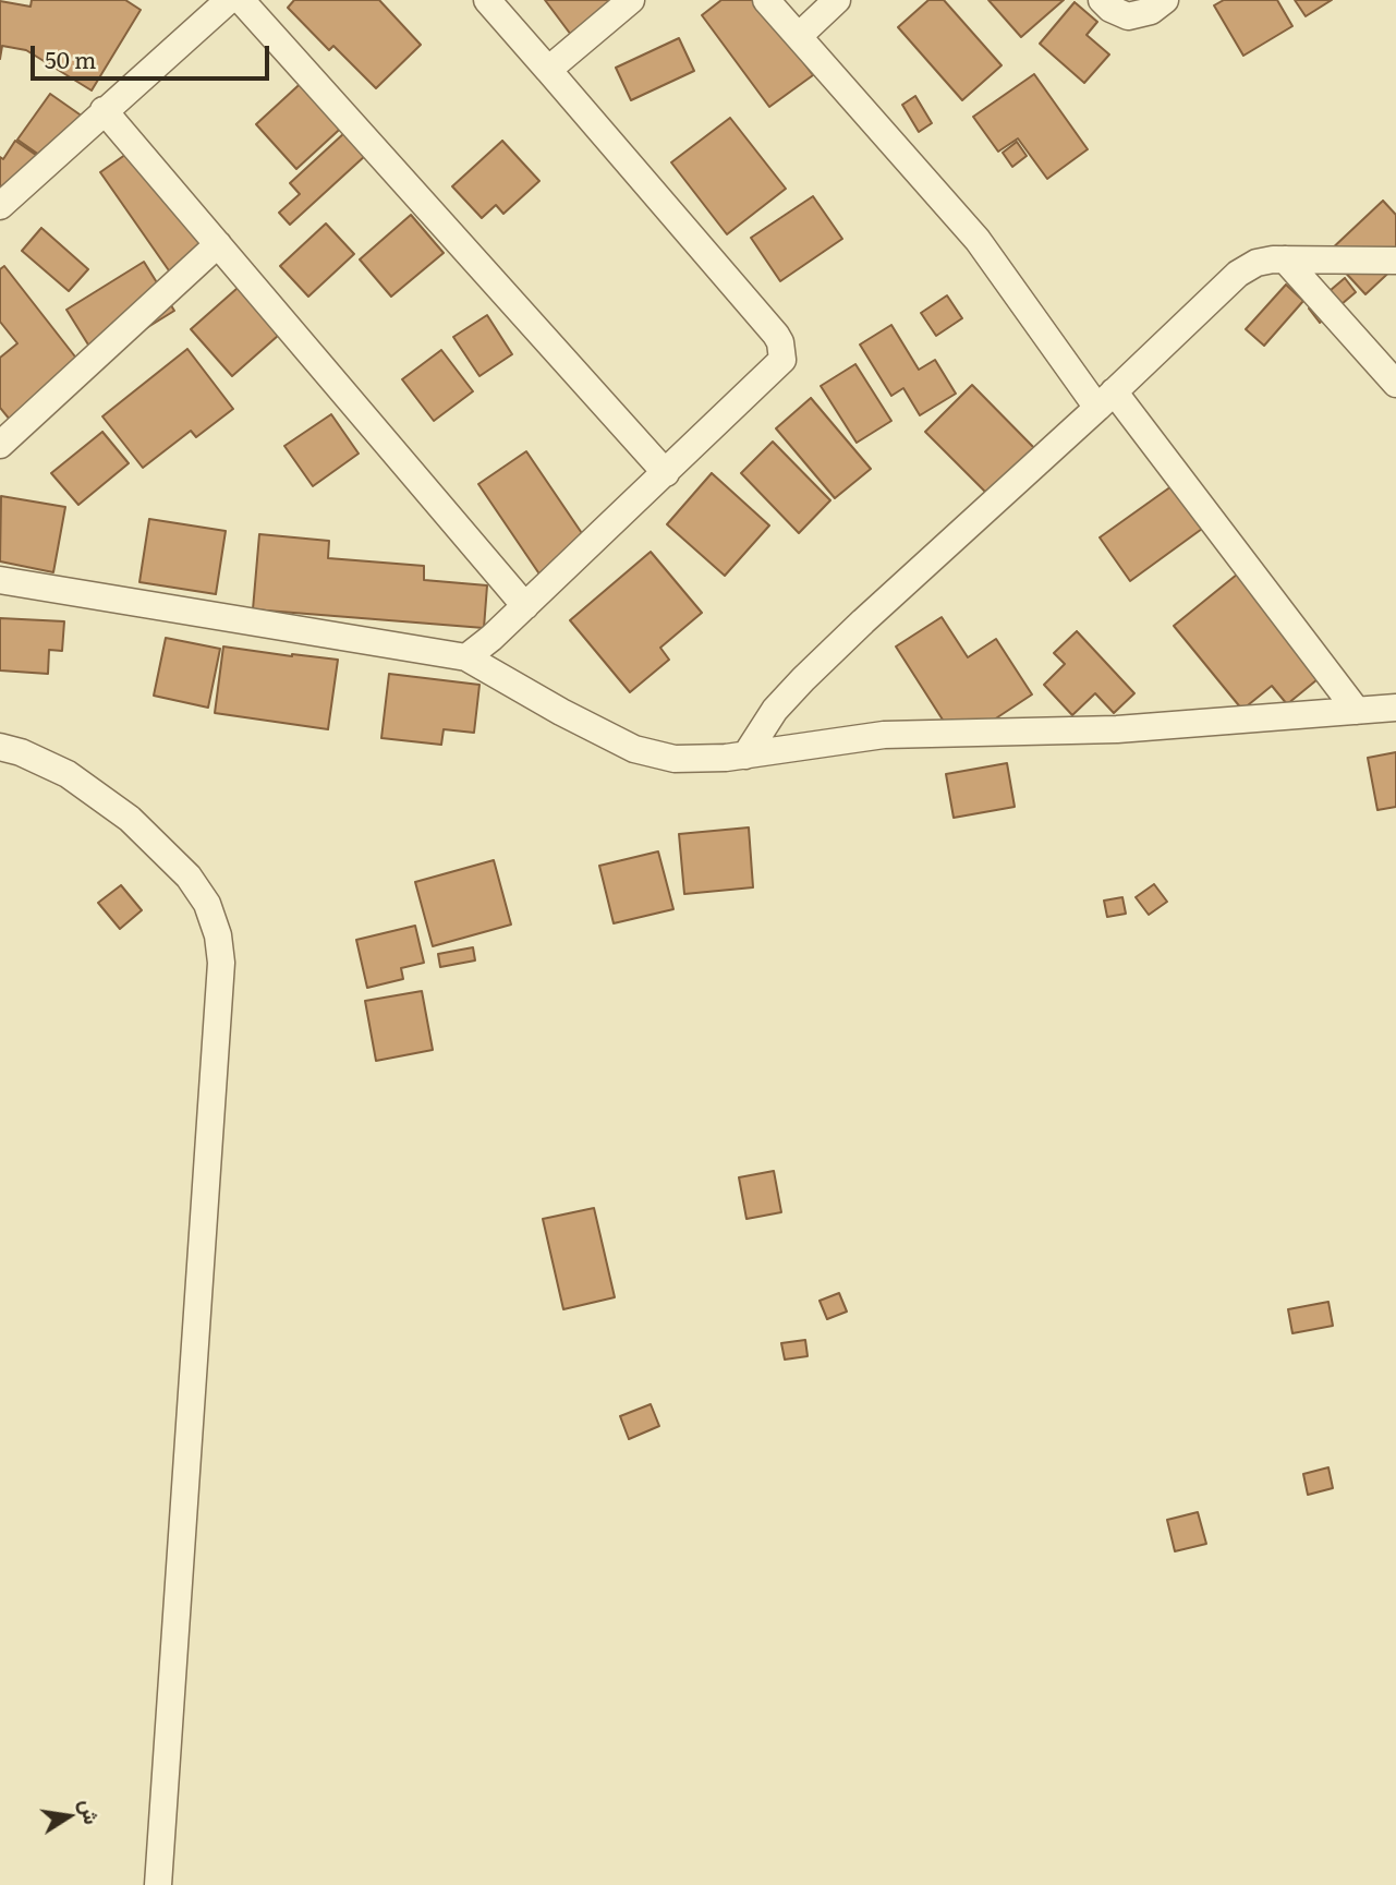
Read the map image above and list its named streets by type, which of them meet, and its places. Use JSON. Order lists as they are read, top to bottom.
{
  "scale_bar": "50 m",
  "north": "right"
}
